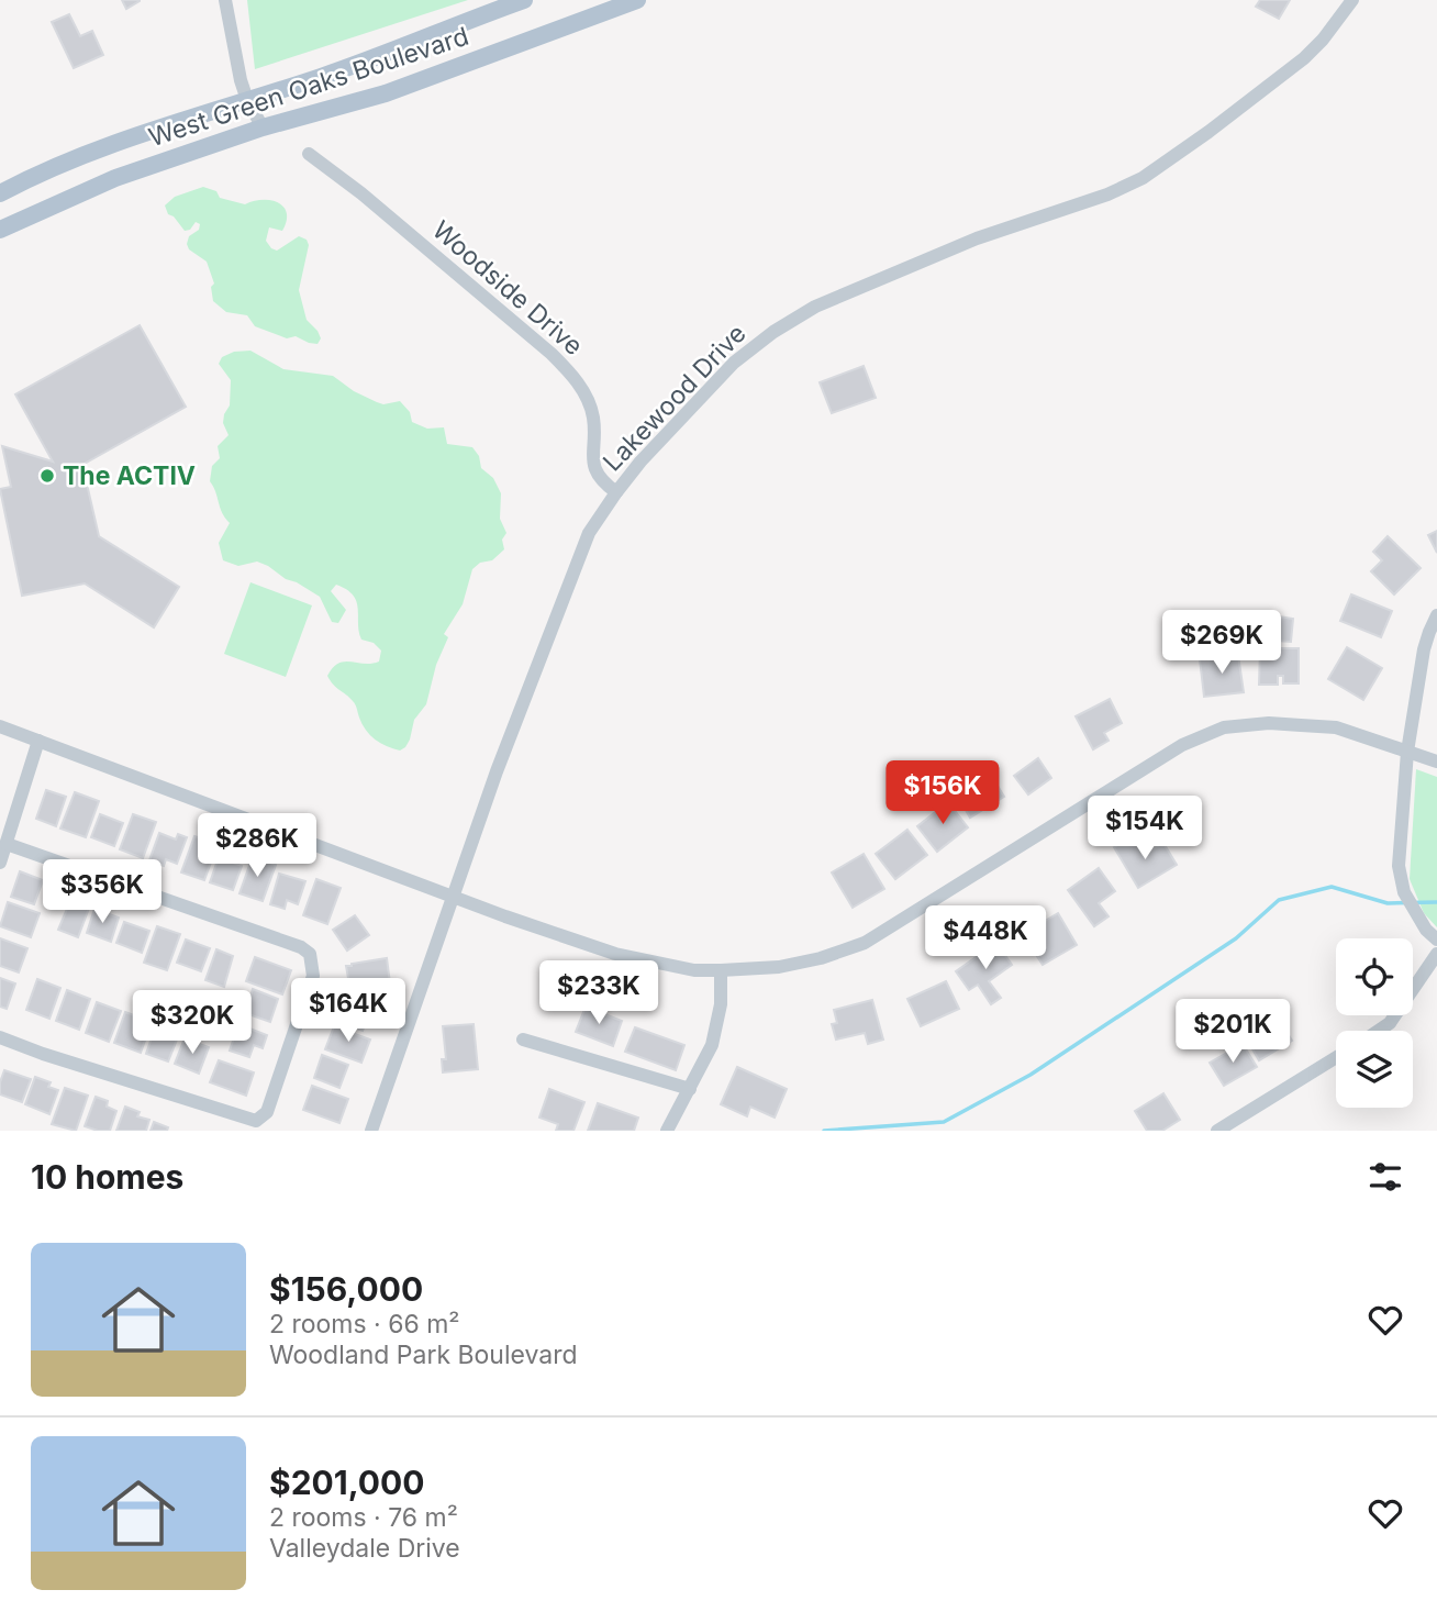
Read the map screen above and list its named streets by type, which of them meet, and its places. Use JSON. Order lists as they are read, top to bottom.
{
  "streets": {
    "main road": ["West Green Oaks Boulevard"],
    "street": ["Woodside Drive", "Lakewood Drive"]
  },
  "crossings": [
    ["Woodside Drive", "Lakewood Drive"]
  ],
  "places": ["The ACTIV"],
  "page": {
    "price": [
      "$269K",
      "$156K",
      "$154K",
      "$286K",
      "$356K",
      "$448K",
      "$233K",
      "$164K",
      "$320K",
      "$201K"
    ],
    "heading": "10 homes",
    "list": [
      {
        "name": "$156,000",
        "note": "2 rooms · 66 m² · Woodland Park Boulevard"
      },
      {
        "name": "$201,000",
        "note": "2 rooms · 76 m² · Valleydale Drive"
      }
    ]
  }
}
